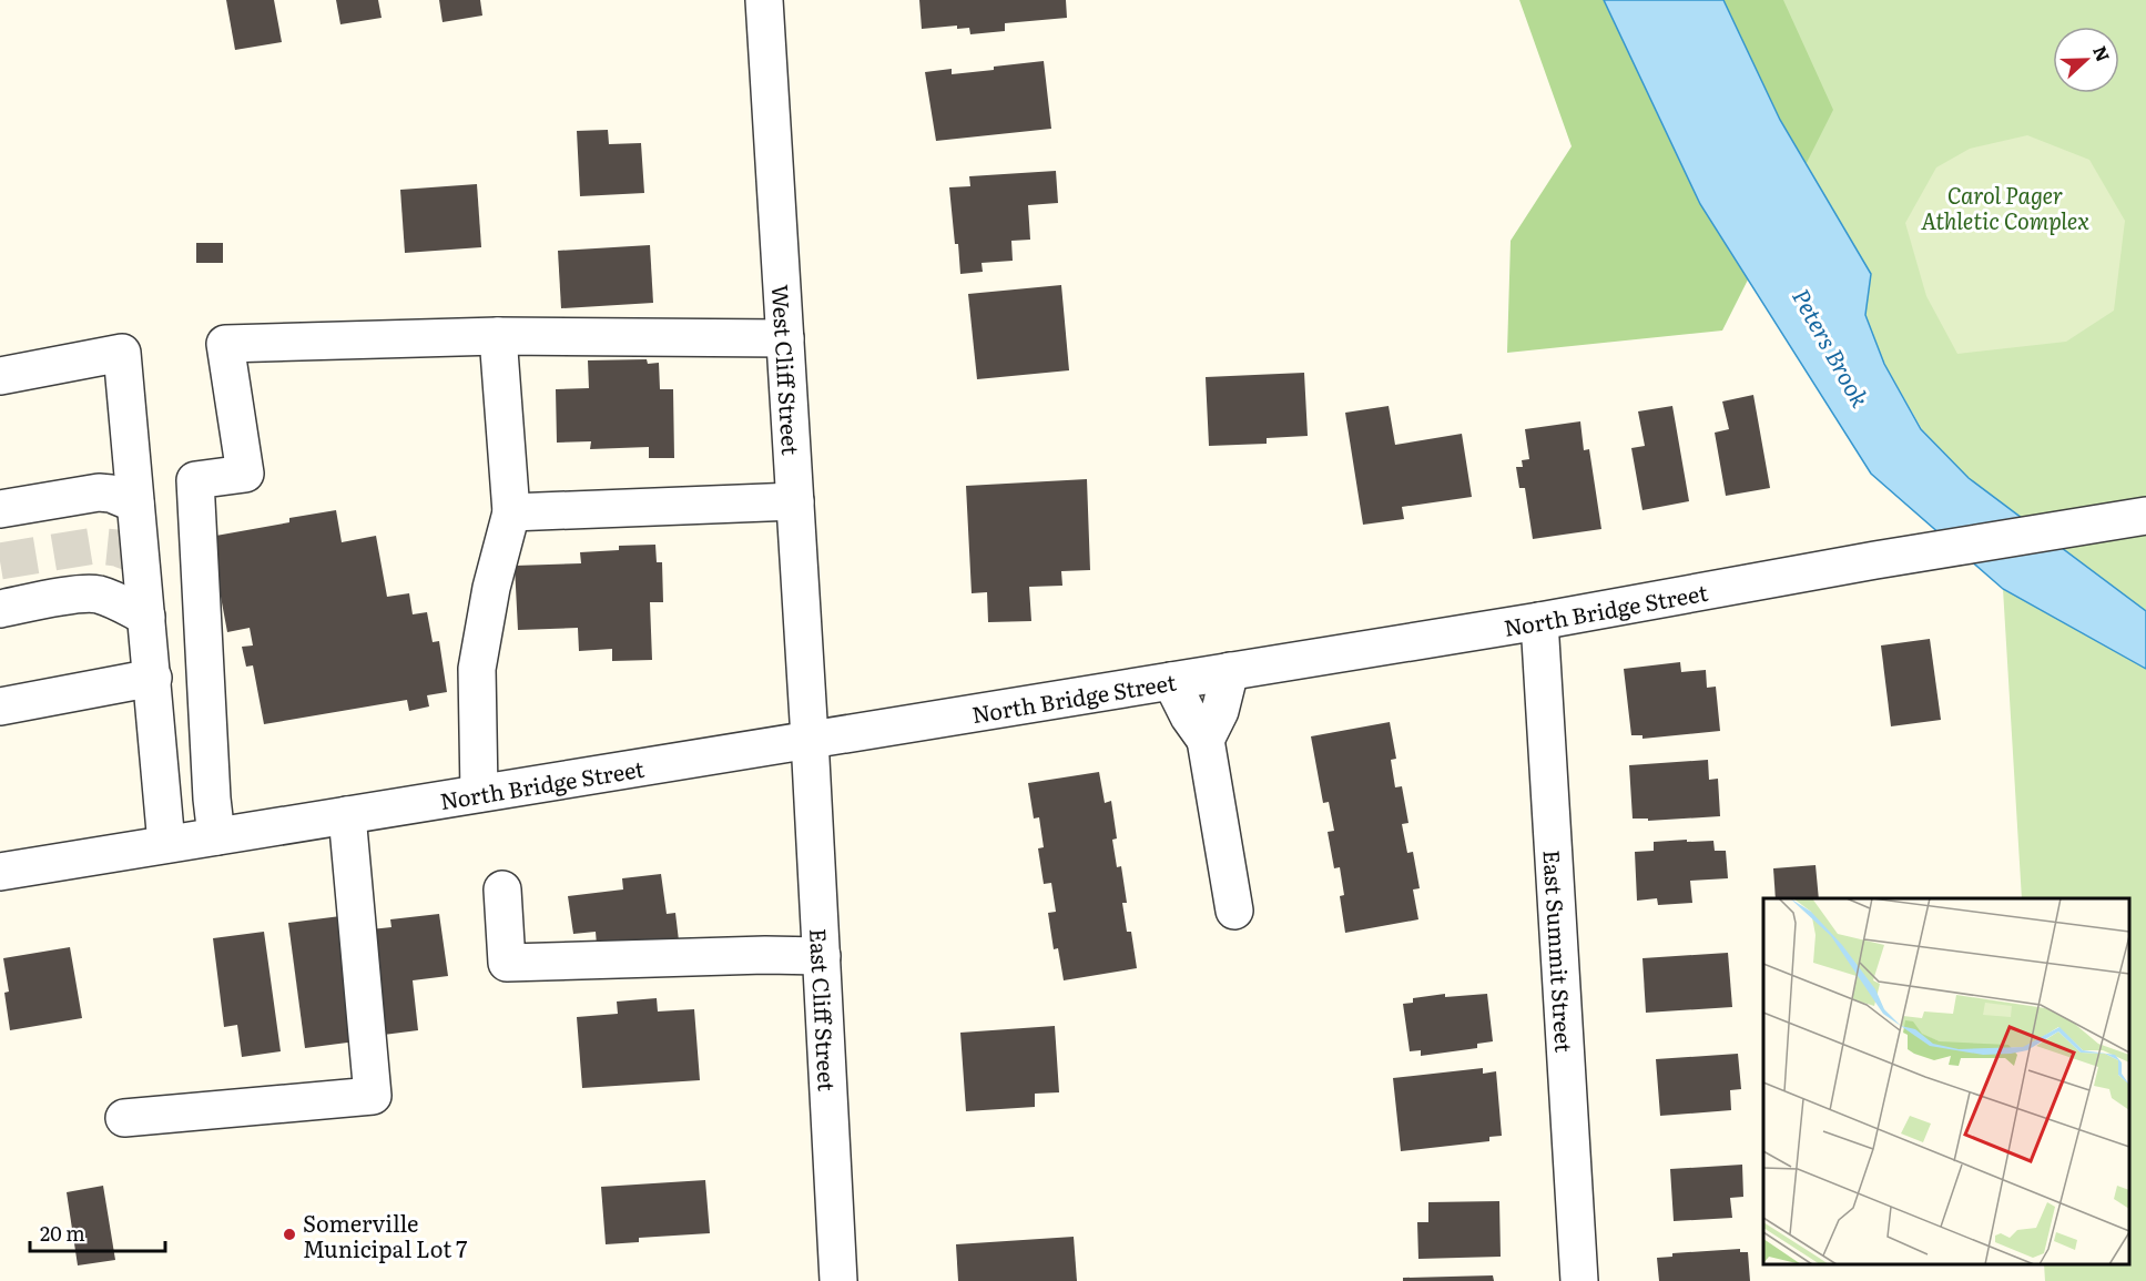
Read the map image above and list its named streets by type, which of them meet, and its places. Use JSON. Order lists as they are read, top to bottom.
{
  "streets": {
    "street": [
      "West Cliff Street",
      "North Bridge Street",
      "East Summit Street",
      "East Cliff Street"
    ]
  },
  "crossings": [
    ["West Cliff Street", "North Bridge Street"],
    ["West Cliff Street", "East Cliff Street"],
    ["North Bridge Street", "East Summit Street"],
    ["North Bridge Street", "East Cliff Street"]
  ],
  "water": ["Peters Brook"],
  "parks": ["Carol Pager Athletic Complex"],
  "places": ["Somerville Municipal Lot 7"],
  "scale_bar": "20 m",
  "north": "right"
}
